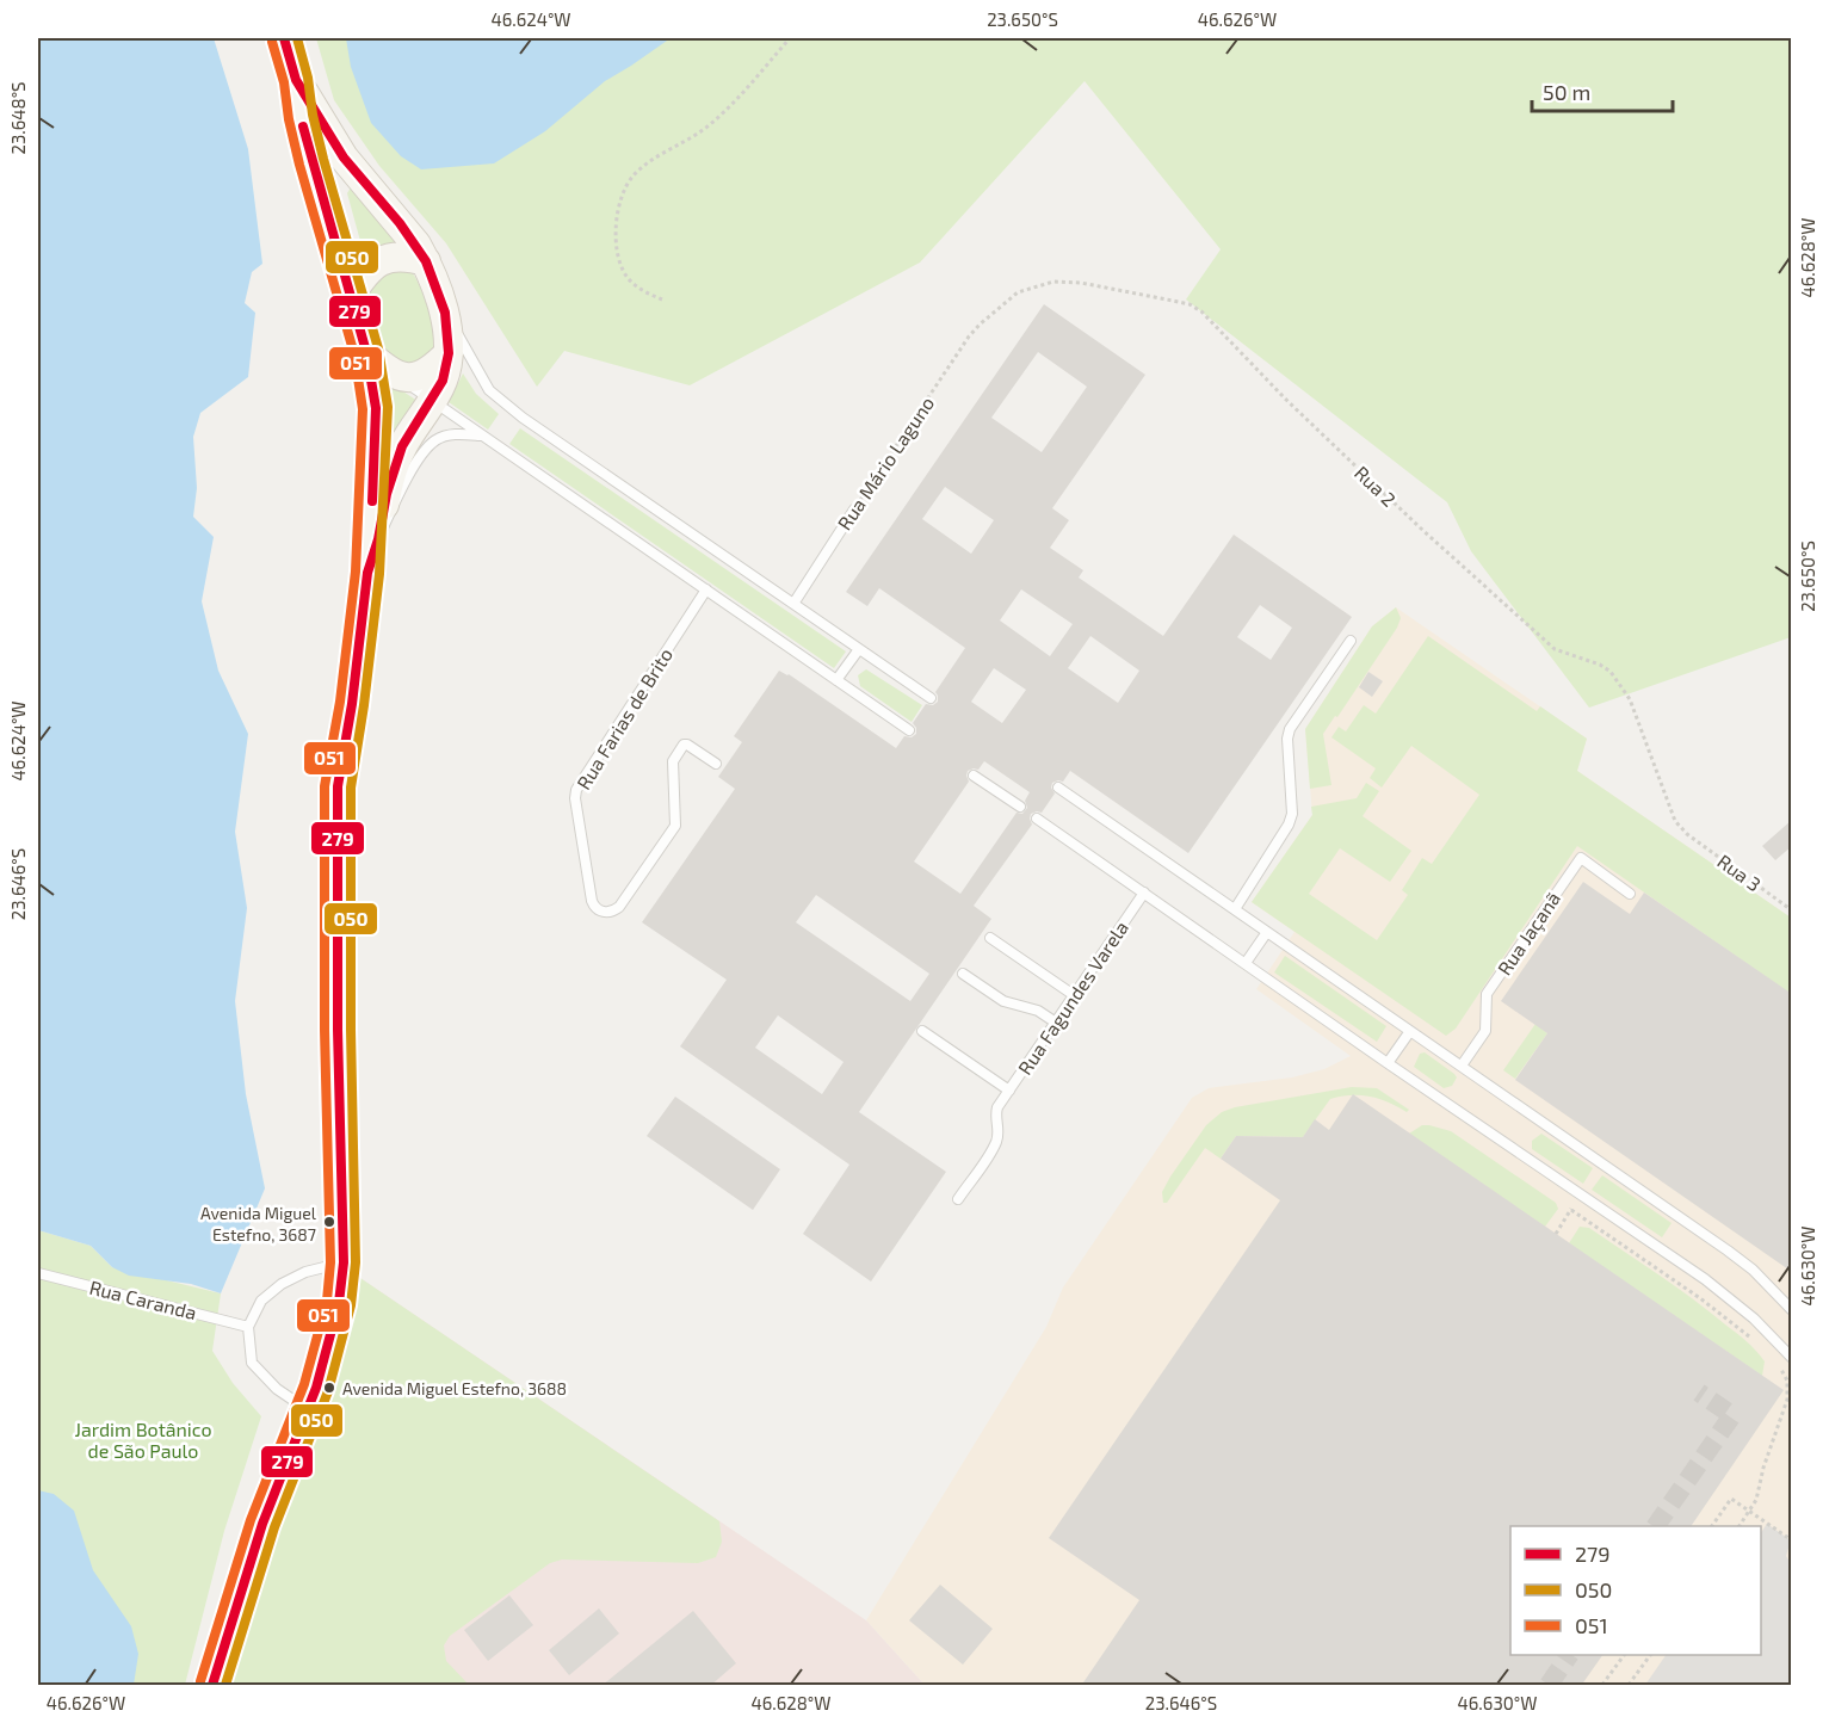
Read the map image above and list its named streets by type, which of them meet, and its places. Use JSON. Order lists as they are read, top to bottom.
{
  "streets": {
    "lane": [
      "Rua Mário Laguno",
      "Rua Farias de Brito",
      "Rua Jaçanã",
      "Rua Fagundes Varela",
      "Rua Caranda"
    ],
    "path": ["Rua 2", "Rua 3"]
  },
  "crossings": [
    ["Rua Mário Laguno", "Rua 2"],
    ["Rua 2", "Rua 3"]
  ],
  "parks": ["Jardim Botânico de São Paulo"],
  "places": ["Avenida Miguel Estefno, 3687", "Avenida Miguel Estefno, 3688"],
  "lines": ["transit line 279", "transit line 050", "transit line 051"],
  "legend": ["279", "050", "051"],
  "scale_bar": "50 m",
  "coordinates": [
    "46.624°W",
    "23.650°S",
    "46.626°W",
    "23.648°S",
    "46.628°W",
    "23.646°S",
    "46.630°W"
  ]
}
